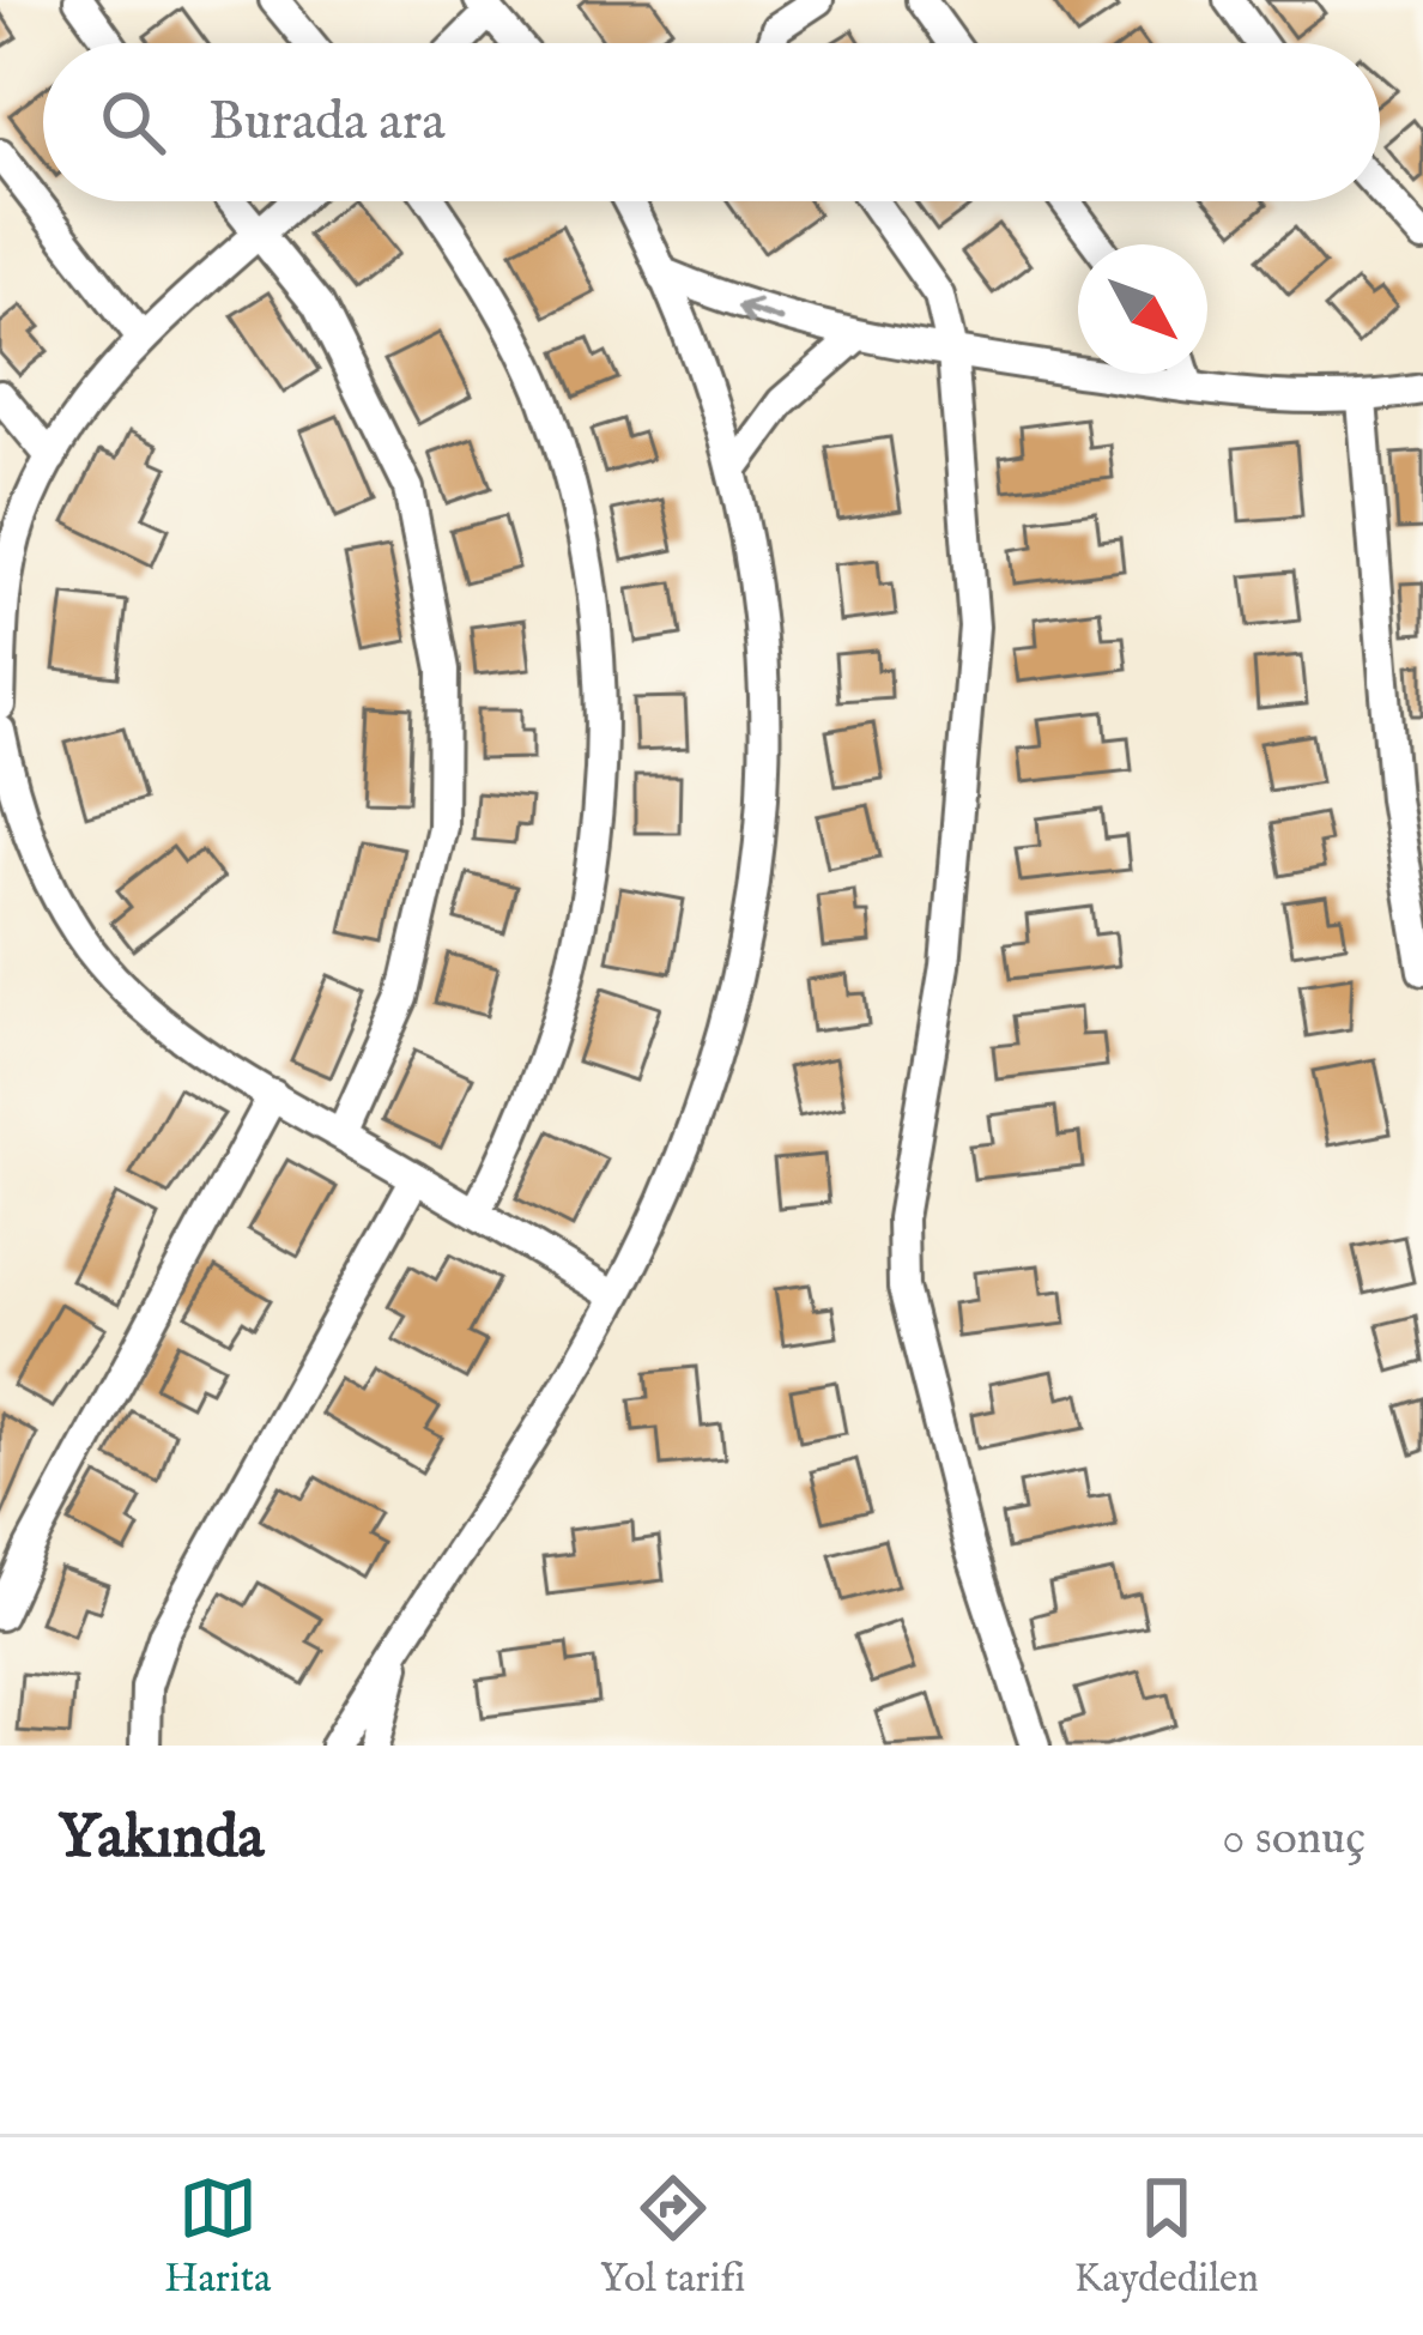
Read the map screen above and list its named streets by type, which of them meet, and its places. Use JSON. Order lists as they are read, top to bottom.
{
  "north": "bottom right",
  "page": {
    "search": "Burada ara",
    "heading": ["Yakında", "0 sonuç"],
    "nav": ["Harita", "Yol tarifi", "Kaydedilen"]
  }
}
